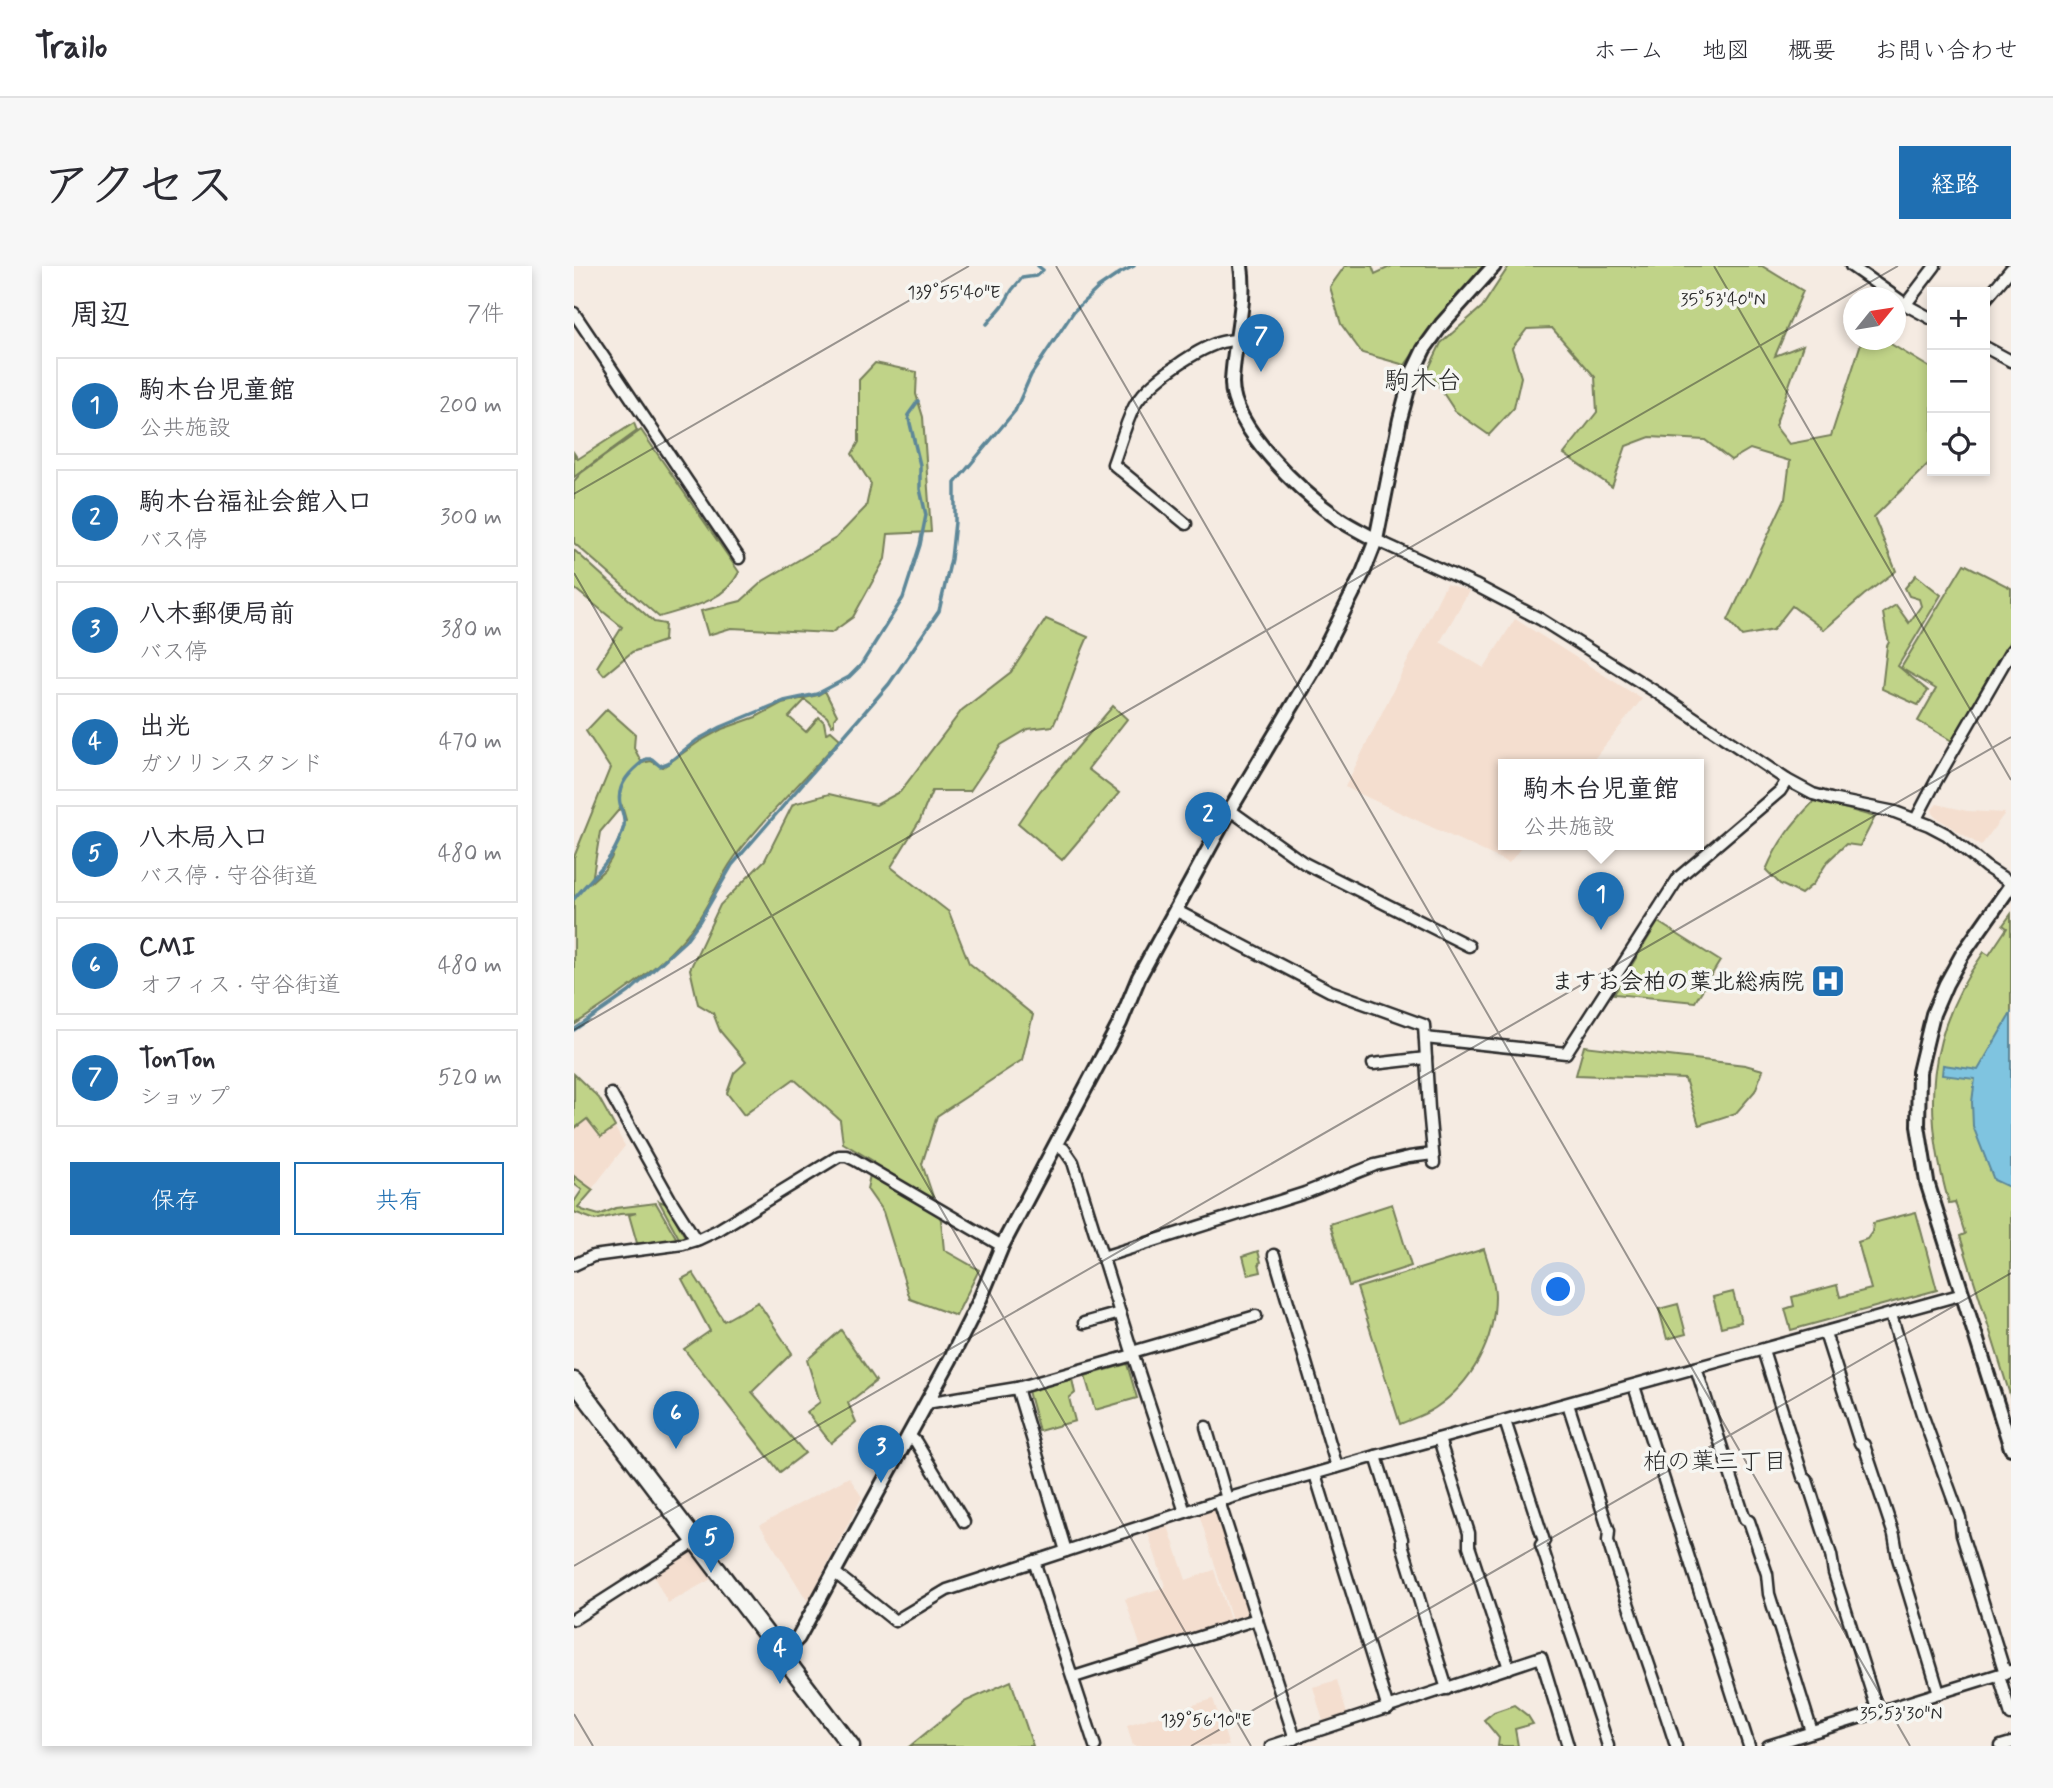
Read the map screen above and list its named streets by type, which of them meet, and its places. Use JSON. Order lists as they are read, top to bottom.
{
  "districts": ["駒木台", "柏の葉三丁目"],
  "places": {
    "hospital": ["ますお会柏の葉北総病院"]
  },
  "north": "top right",
  "page": {
    "header": "Trailo",
    "nav": [
      "ホーム",
      "地図",
      "概要",
      "お問い合わせ"
    ],
    "title": "アクセス",
    "buttons": [
      "経路",
      ["保存", "共有"]
    ],
    "heading": ["周辺", "7件"],
    "map_buttons": ["+", "−"],
    "pins": [
      "7",
      "2",
      "1",
      "6",
      "3",
      "5",
      "4"
    ],
    "list": [
      {
        "mark": "1",
        "name": "駒木台児童館",
        "note": "公共施設",
        "value": "200 m"
      },
      {
        "mark": "2",
        "name": "駒木台福祉会館入口",
        "note": "バス停",
        "value": "300 m"
      },
      {
        "mark": "3",
        "name": "八木郵便局前",
        "note": "バス停",
        "value": "380 m"
      },
      {
        "mark": "4",
        "name": "出光",
        "note": "ガソリンスタンド",
        "value": "470 m"
      },
      {
        "mark": "5",
        "name": "八木局入口",
        "note": "バス停 · 守谷街道",
        "value": "480 m"
      },
      {
        "mark": "6",
        "name": "CMI",
        "note": "オフィス · 守谷街道",
        "value": "480 m"
      },
      {
        "mark": "7",
        "name": "TonTon",
        "note": "ショップ",
        "value": "520 m"
      }
    ],
    "popup": ["駒木台児童館", "公共施設"]
  },
  "coordinates": [
    "139°55'40\"E",
    "35°53'40\"N",
    "35°53'30\"N",
    "139°56'10\"E"
  ]
}
